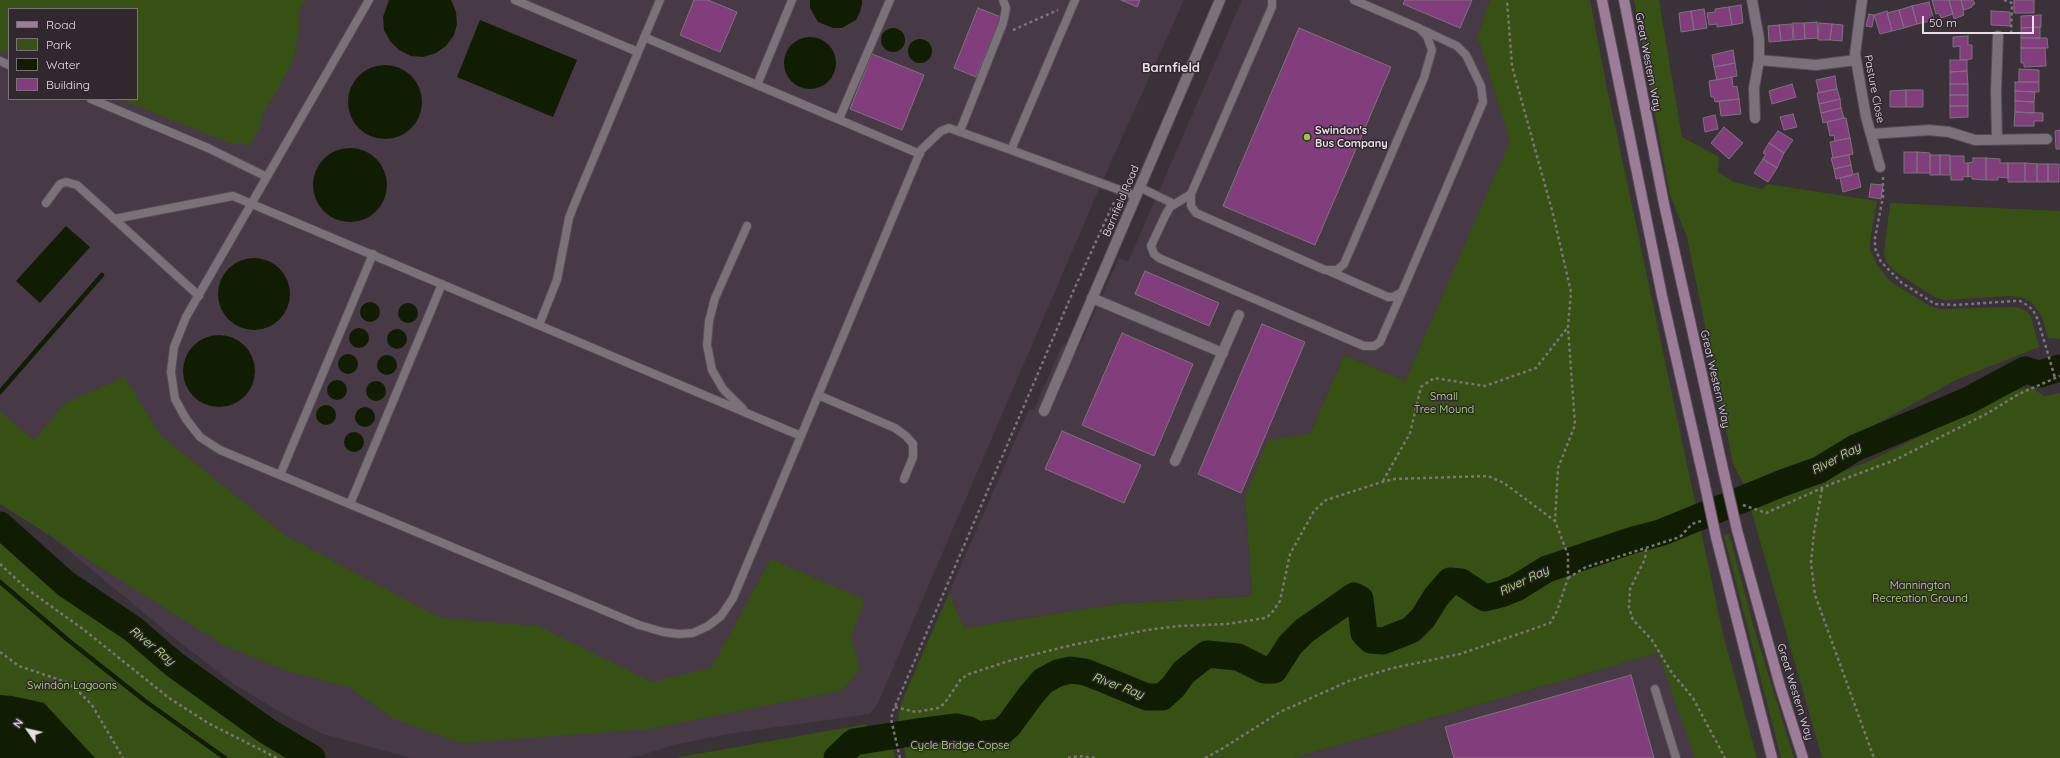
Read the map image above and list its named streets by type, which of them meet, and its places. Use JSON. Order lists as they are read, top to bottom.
{
  "streets": {
    "main road": ["Great Western Way"],
    "street": ["Pasture Close", "Barnfield Road"]
  },
  "districts": ["Barnfield"],
  "water": ["River Ray"],
  "parks": [
    "Small Tree Mound",
    "Mannington Recreation Ground",
    "Swindon Lagoons",
    "Cycle Bridge Copse"
  ],
  "places": ["Swindon's Bus Company"],
  "legend": [
    "Road",
    "Park",
    "Water",
    "Building"
  ],
  "scale_bar": "50 m",
  "north": "top left"
}
